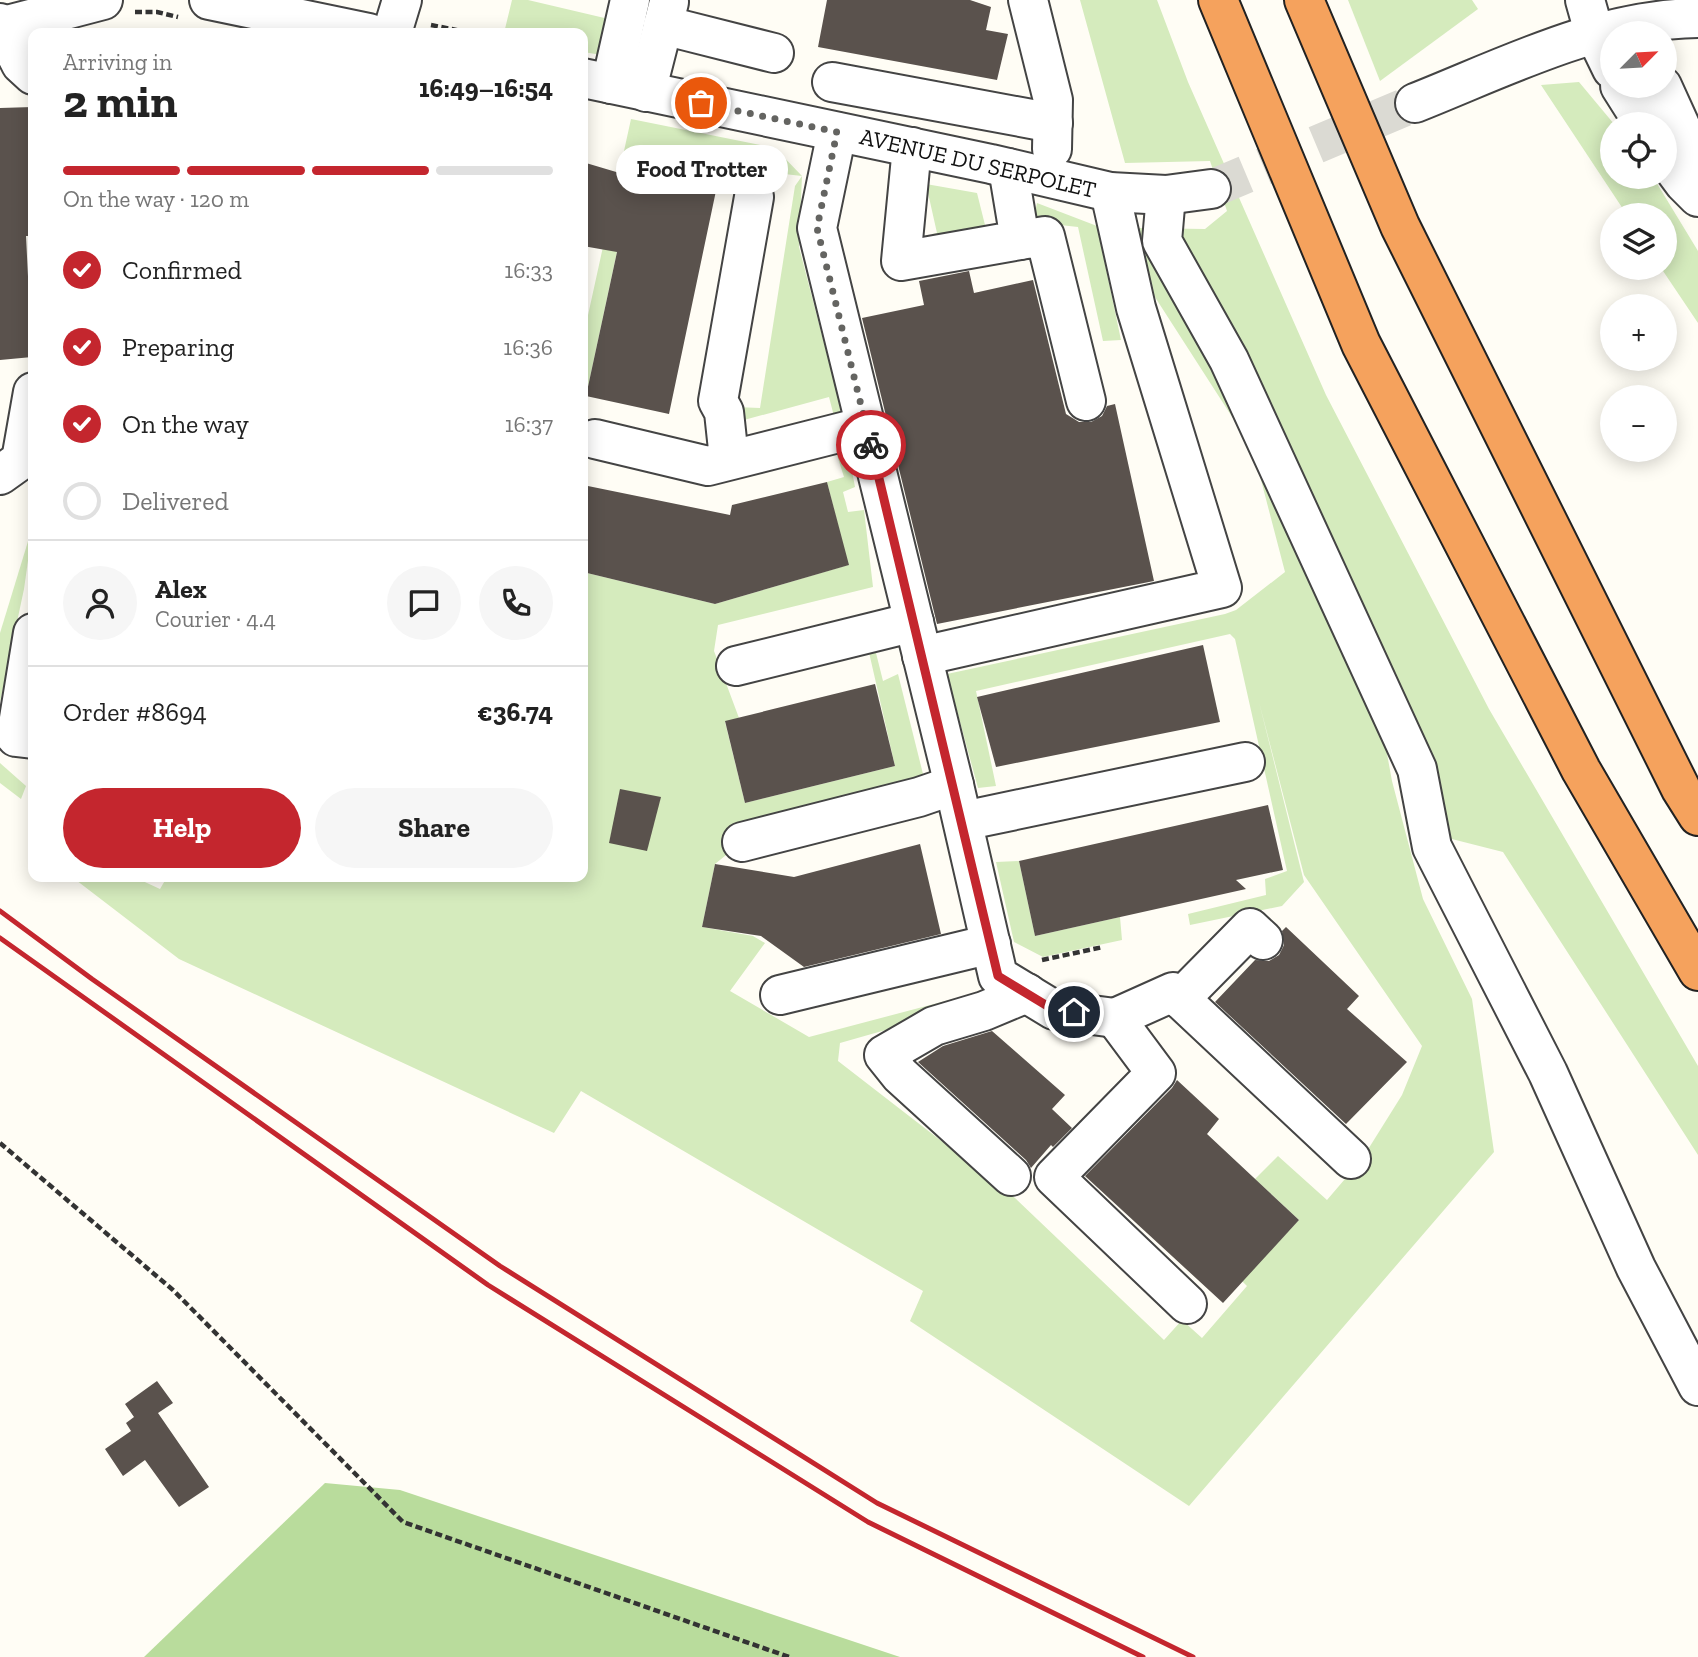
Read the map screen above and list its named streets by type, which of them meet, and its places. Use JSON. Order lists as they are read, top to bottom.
{
  "streets": {
    "street": ["AVENUE DU SERPOLET"]
  },
  "places": ["Food Trotter"],
  "north": "top right",
  "page": {
    "map_buttons": ["+", "−"],
    "heading": ["2 min", "Arriving in", "16:49–16:54"],
    "panel": [
      "Alex",
      "Courier · 4.4",
      "Order #8694",
      "€36.74"
    ],
    "bubble": "Food Trotter",
    "bar": "On the way · 120 m",
    "list": [
      ["Confirmed", "16:33"],
      ["Preparing", "16:36"],
      ["On the way", "16:37"],
      "Delivered"
    ],
    "buttons": ["Help", "Share"]
  }
}
